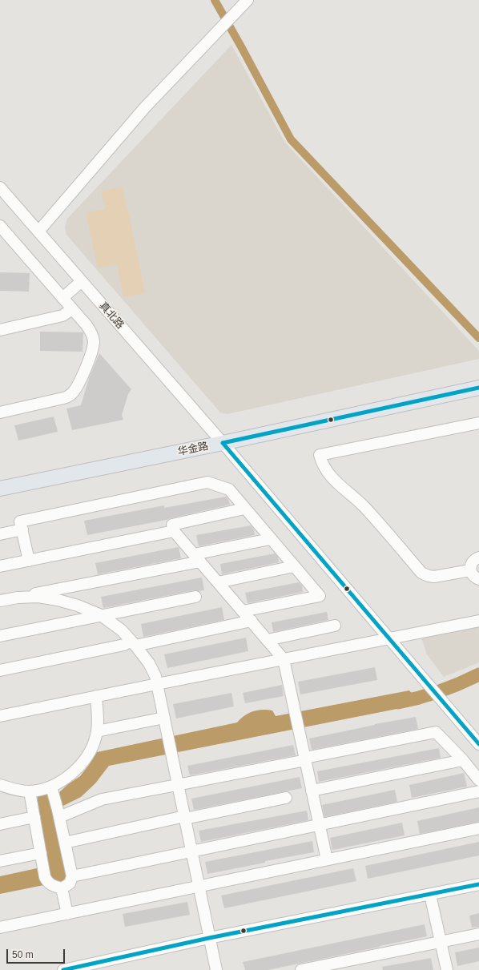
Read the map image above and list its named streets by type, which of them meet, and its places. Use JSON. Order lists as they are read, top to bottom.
{
  "streets": {
    "main road": ["华金路"],
    "street": ["真北路"]
  },
  "crossings": [
    ["真北路", "华金路"]
  ],
  "scale_bar": "50 m"
}
